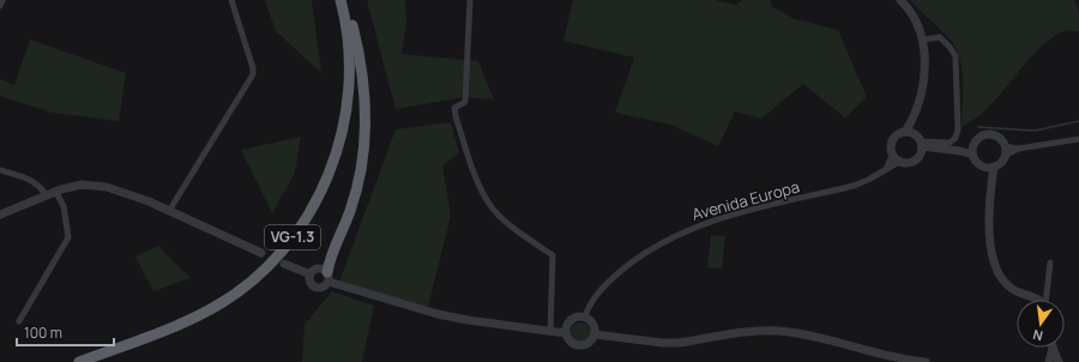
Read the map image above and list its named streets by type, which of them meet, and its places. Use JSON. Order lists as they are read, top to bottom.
{
  "streets": {
    "highway": ["VG-1.3"],
    "street": ["Avenida Europa"]
  },
  "scale_bar": "100 m",
  "north": "bottom"
}
